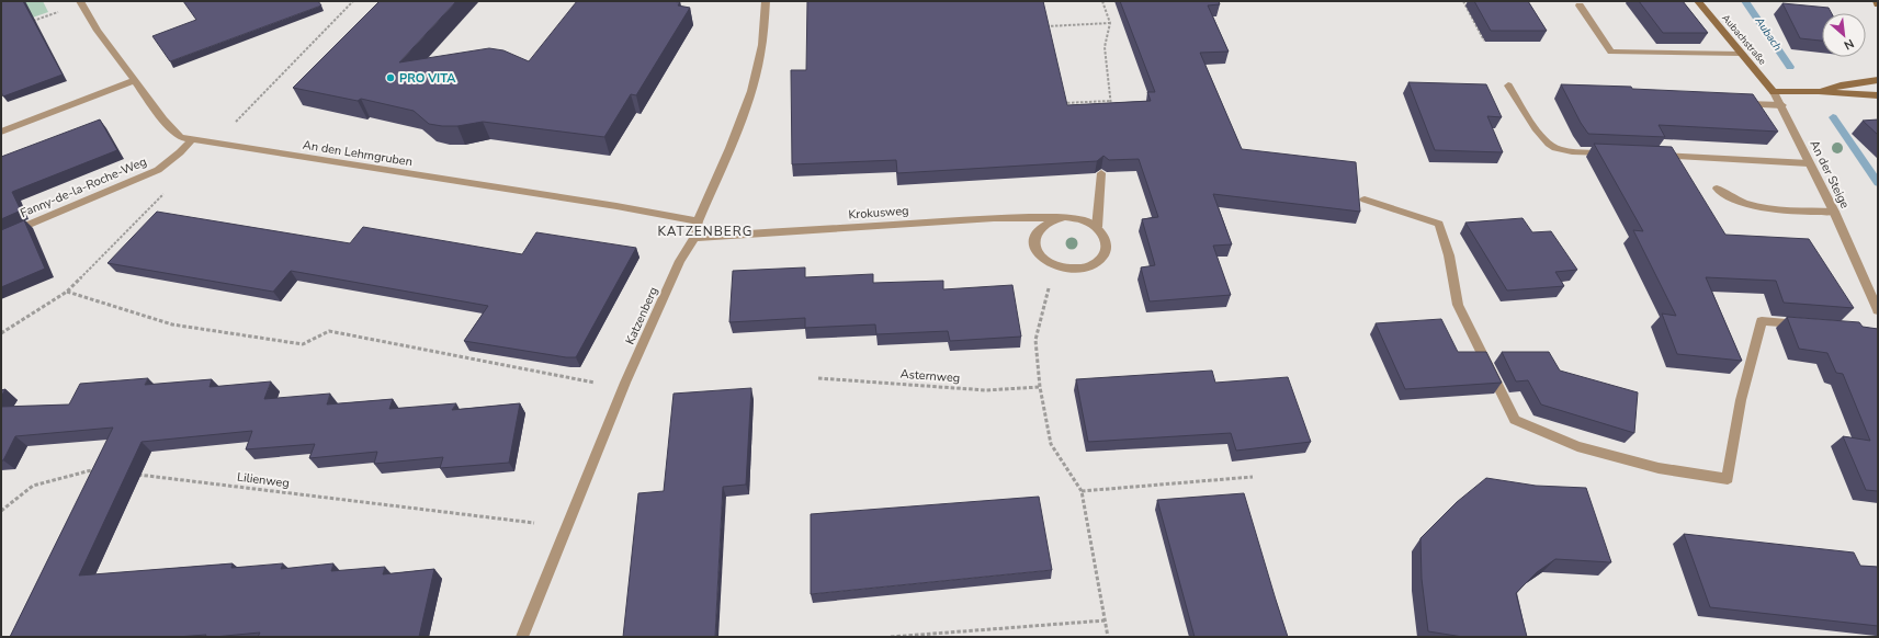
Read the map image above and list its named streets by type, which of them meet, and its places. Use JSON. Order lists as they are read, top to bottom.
{
  "streets": {
    "main road": ["Aubachstraße"],
    "street": [
      "An den Lehmgruben",
      "An der Steige",
      "Fanny-de-la-Roche-Weg",
      "Krokusweg",
      "Katzenberg"
    ],
    "path": ["Asternweg", "Lilienweg"]
  },
  "crossings": [
    ["Aubachstraße", "An der Steige"],
    ["An den Lehmgruben", "Fanny-de-la-Roche-Weg"],
    ["An den Lehmgruben", "Katzenberg"],
    ["Krokusweg", "Katzenberg"]
  ],
  "districts": ["KATZENBERG"],
  "water": ["Aubach"],
  "places": ["PRO VITA"],
  "north": "bottom right"
}
